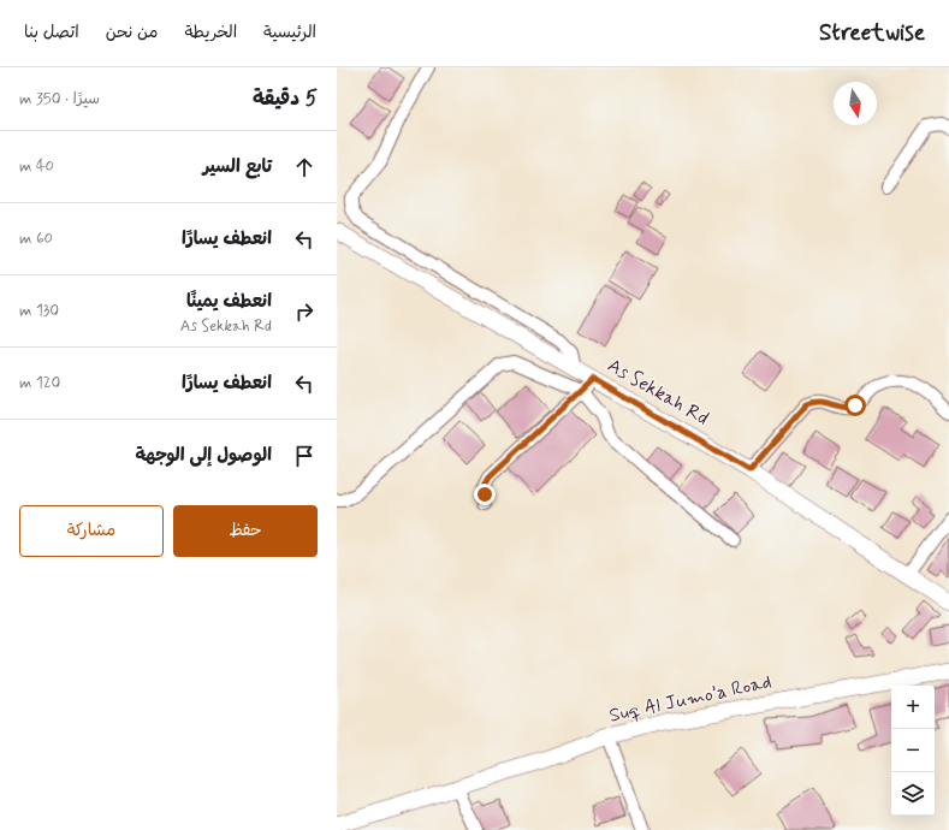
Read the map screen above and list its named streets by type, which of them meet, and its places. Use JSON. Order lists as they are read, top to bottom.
{
  "streets": {
    "main road": ["As Sekkah Rd", "Suq Al Jumo’a Road"]
  },
  "north": "bottom",
  "page": {
    "header": "Streetwise",
    "nav": [
      "الرئيسية",
      "الخريطة",
      "من نحن",
      "اتصل بنا"
    ],
    "heading": ["5 دقيقة", "سيرًا · 350 m"],
    "list": [
      ["تابع السير", "40 m"],
      ["انعطف يسارًا", "60 m"],
      ["انعطف يمينًا", "As Sekkah Rd", "130 m"],
      ["انعطف يسارًا", "120 m"],
      "الوصول إلى الوجهة"
    ],
    "buttons": ["حفظ", "مشاركة"],
    "map_buttons": ["+", "−"]
  }
}
